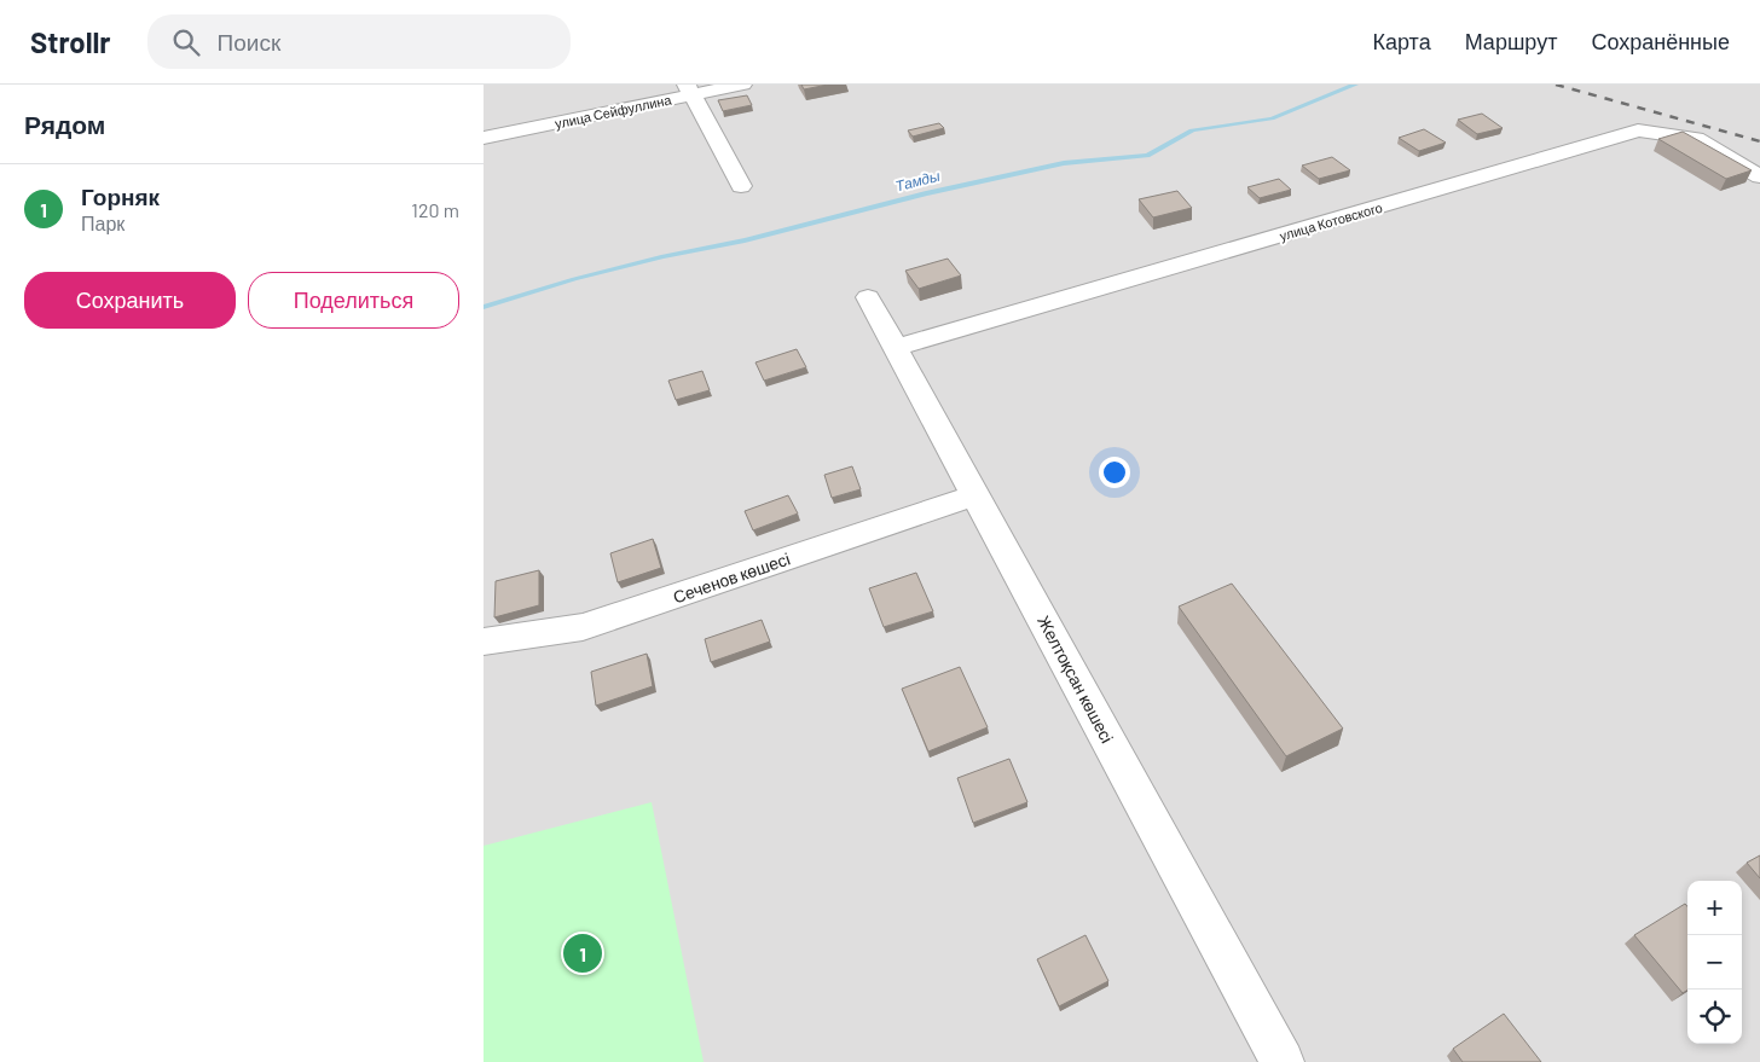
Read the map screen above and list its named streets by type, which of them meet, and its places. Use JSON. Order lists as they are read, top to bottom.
{
  "streets": {
    "street": [
      "улица Сейфуллина",
      "улица Котовского",
      "Сеченов көшесі",
      "Желтоқсан көшесі"
    ]
  },
  "crossings": [
    ["улица Котовского", "Желтоқсан көшесі"],
    ["Сеченов көшесі", "Желтоқсан көшесі"]
  ],
  "water": ["Тамды"],
  "page": {
    "header": "Strollr",
    "search": "Поиск",
    "nav": ["Карта", "Маршрут", "Сохранённые"],
    "heading": "Рядом",
    "list": [
      {
        "mark": "1",
        "name": "Горняк",
        "note": "Парк",
        "value": "120 m"
      }
    ],
    "buttons": ["Сохранить", "Поделиться"],
    "map_buttons": ["+", "−"],
    "pins": "1"
  }
}
